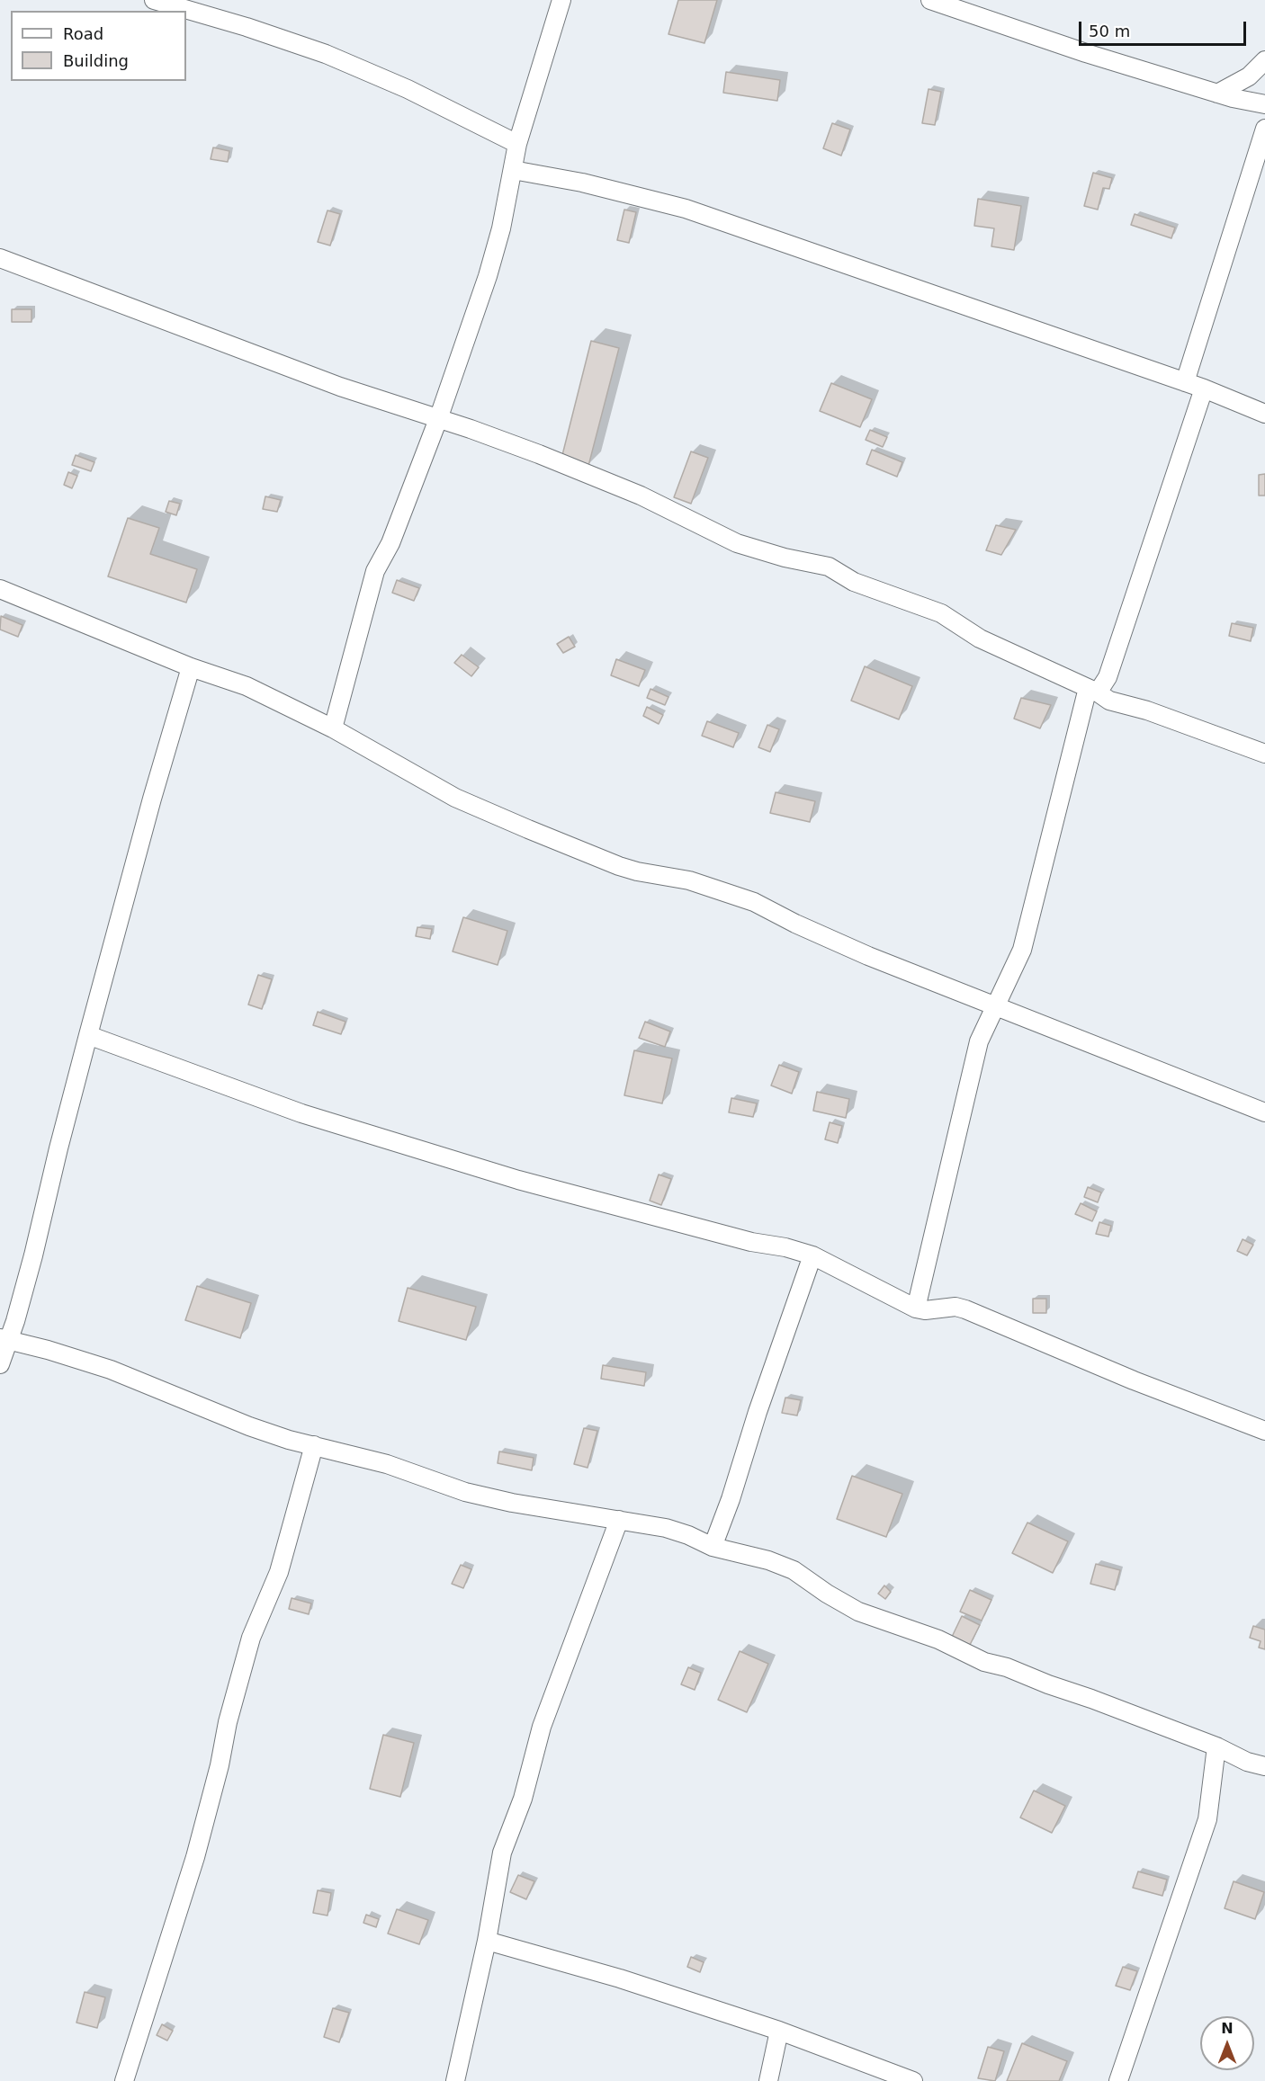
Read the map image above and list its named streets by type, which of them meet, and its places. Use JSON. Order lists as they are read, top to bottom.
{
  "legend": ["Road", "Building"],
  "scale_bar": "50 m",
  "north": "top"
}
